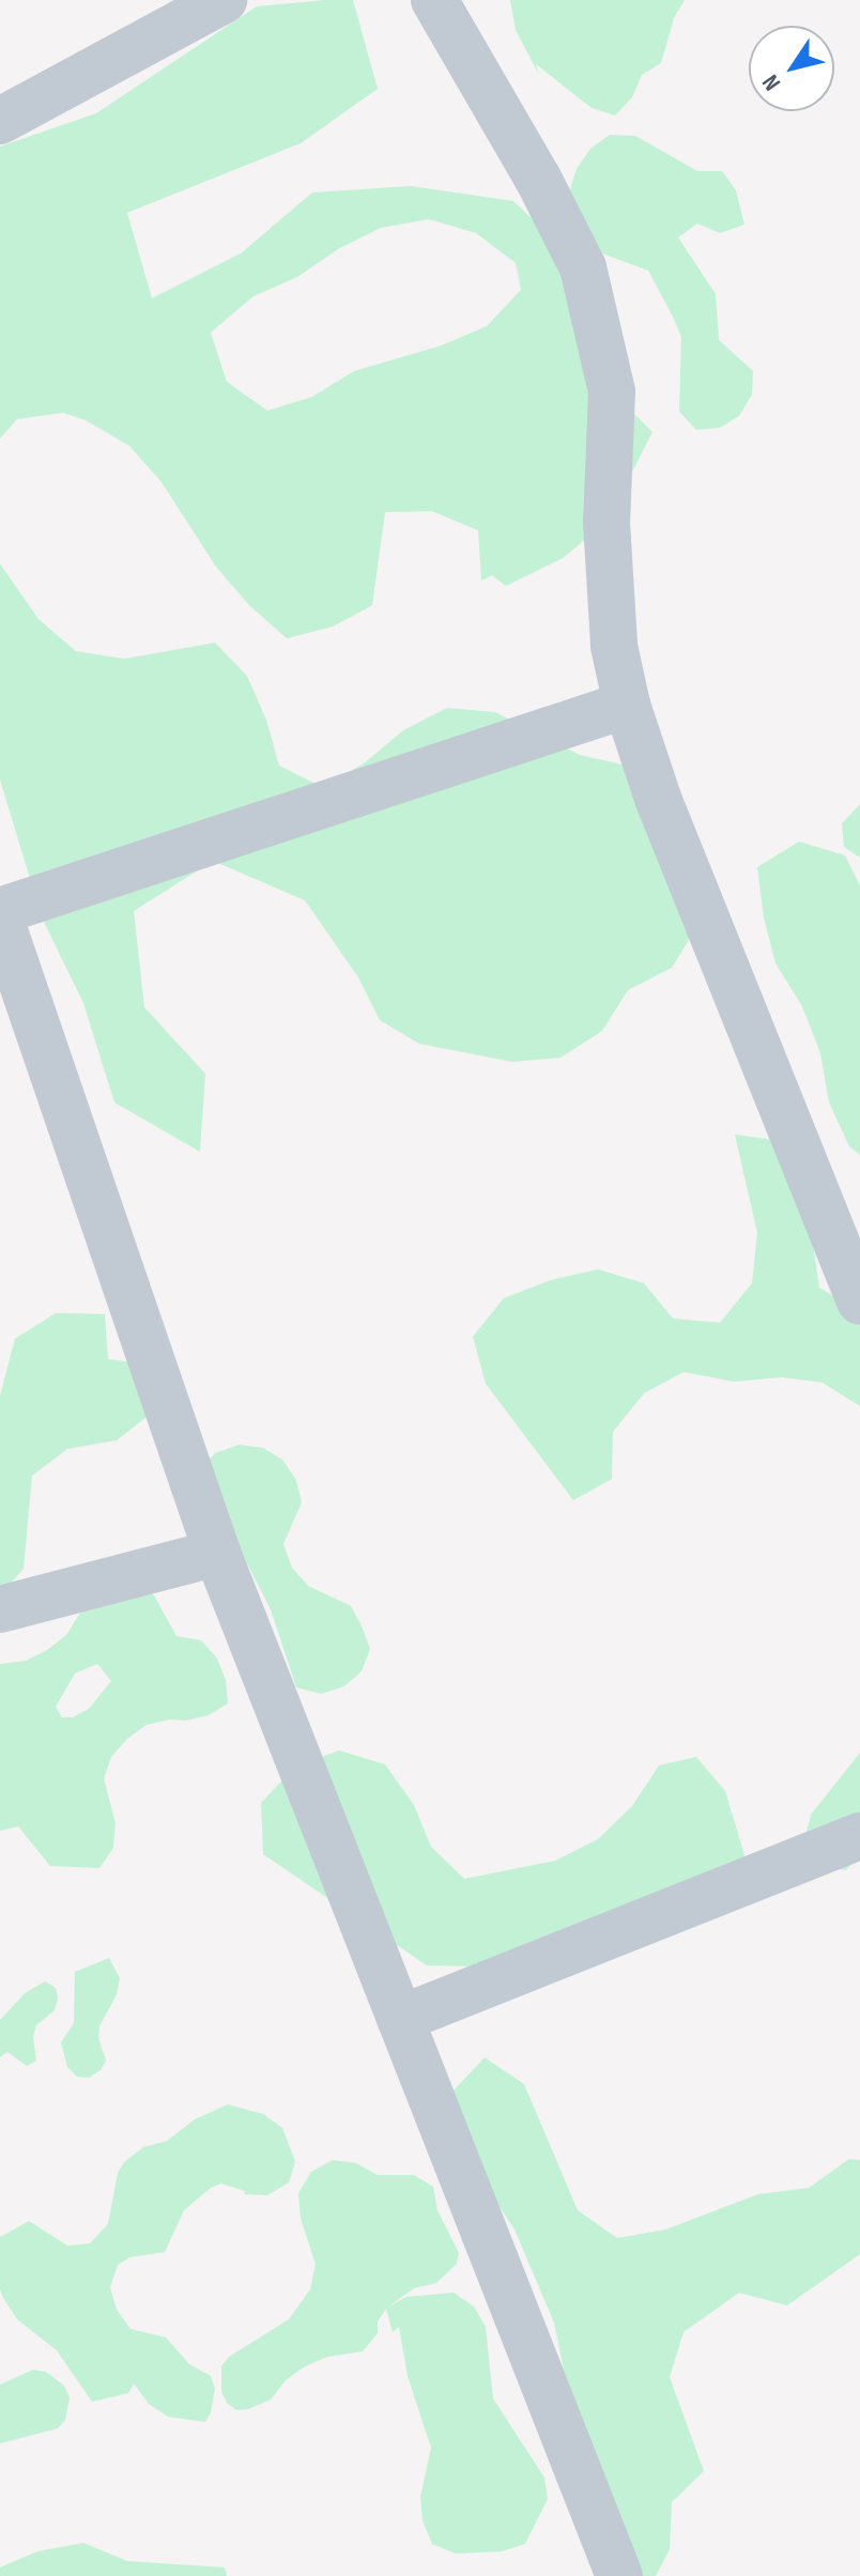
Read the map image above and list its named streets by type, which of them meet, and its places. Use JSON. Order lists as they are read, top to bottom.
{
  "north": "bottom left"
}
